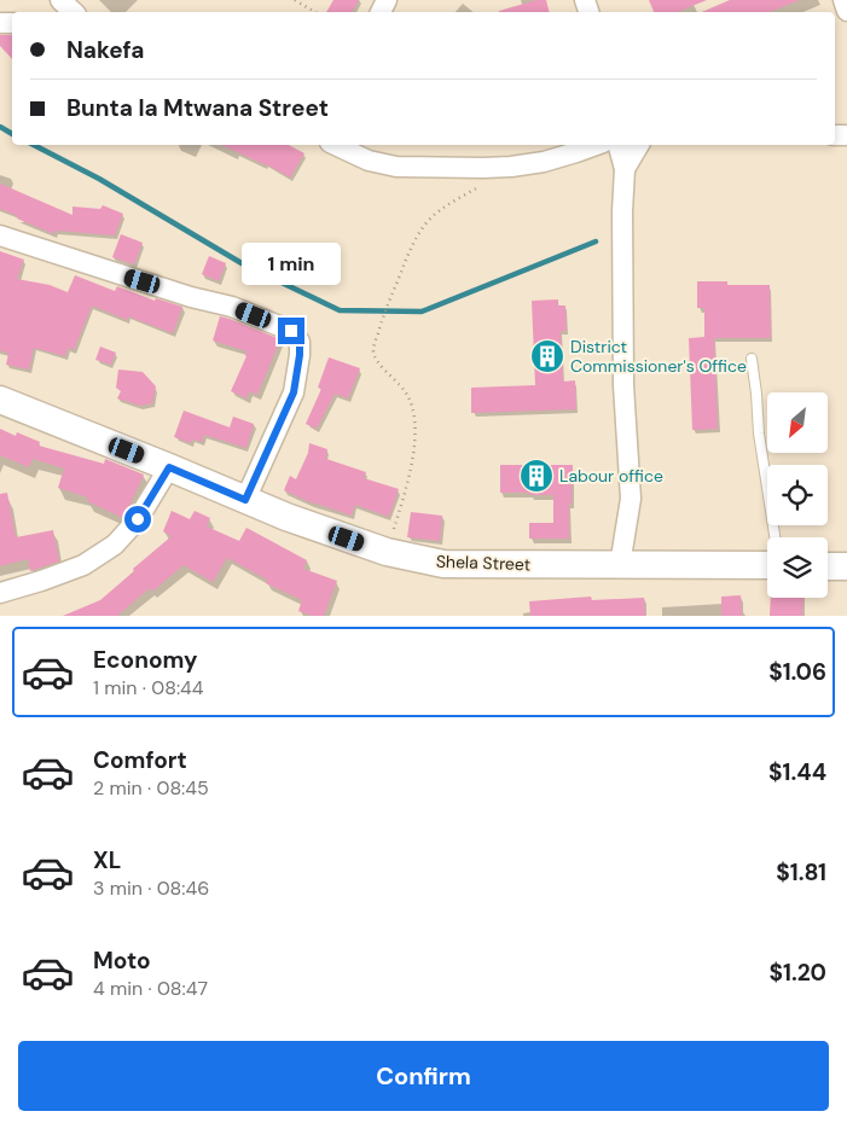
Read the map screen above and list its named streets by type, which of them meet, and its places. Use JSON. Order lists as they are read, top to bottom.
{
  "streets": {
    "main road": ["Shela Street"]
  },
  "places": {
    "building": ["District Commissioner's Office", "Labour office"]
  },
  "north": "bottom left",
  "page": {
    "banner": ["Nakefa", "Bunta la Mtwana Street"],
    "bubble": "1 min",
    "list": [
      {
        "name": "Economy",
        "note": "1 min · 08:44",
        "value": "$1.06"
      },
      {
        "name": "Comfort",
        "note": "2 min · 08:45",
        "value": "$1.44"
      },
      {
        "name": "XL",
        "note": "3 min · 08:46",
        "value": "$1.81"
      },
      {
        "name": "Moto",
        "note": "4 min · 08:47",
        "value": "$1.20"
      }
    ],
    "buttons": "Confirm"
  }
}
